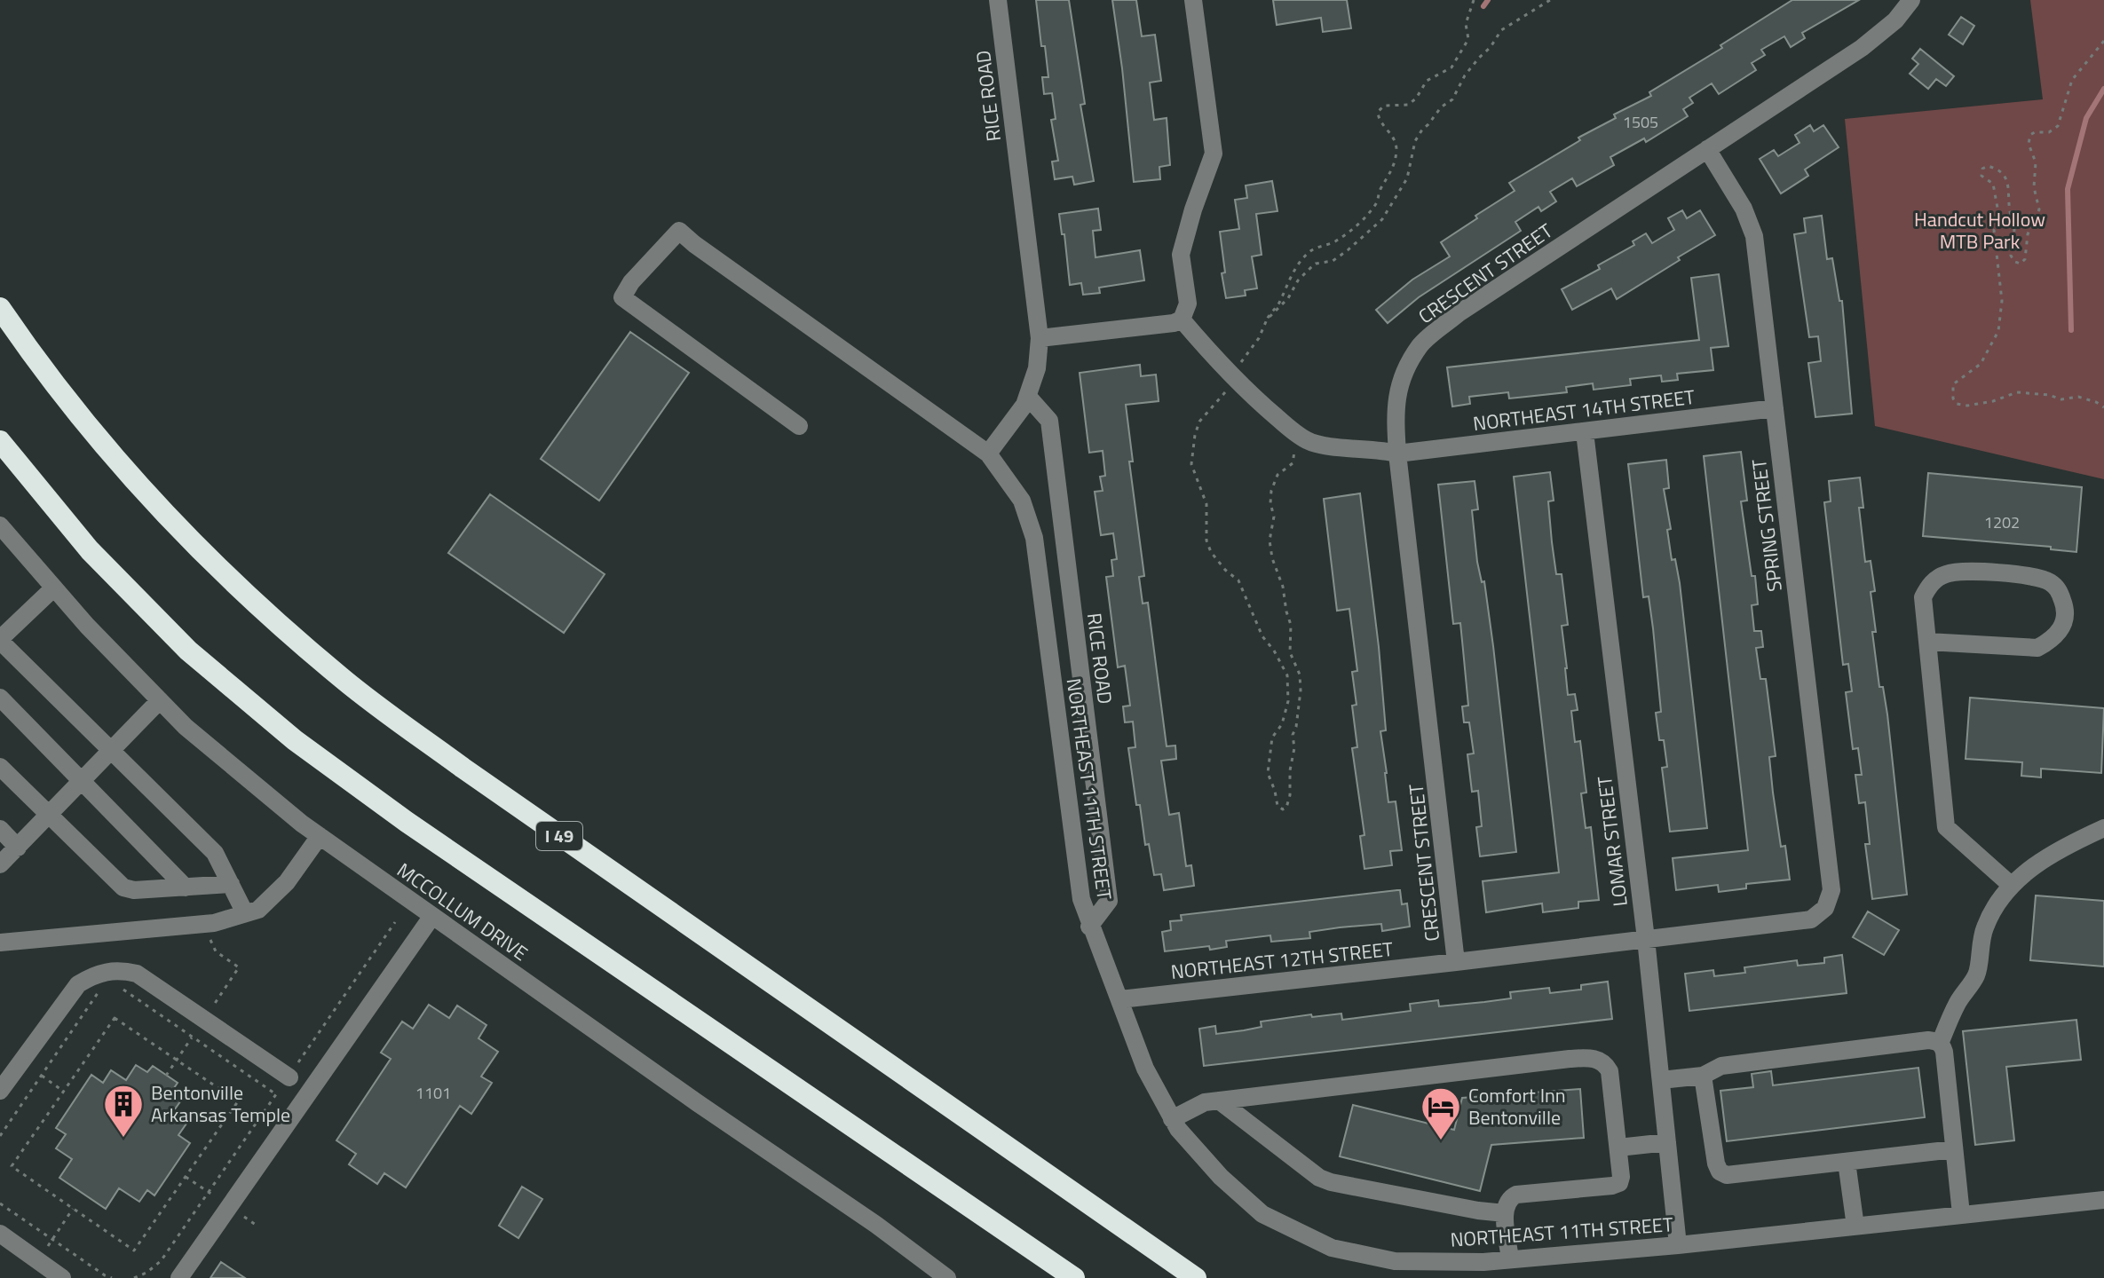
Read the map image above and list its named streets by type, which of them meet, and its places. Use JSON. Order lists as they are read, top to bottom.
{
  "streets": {
    "highway": ["I 49"],
    "street": [
      "RICE ROAD",
      "CRESCENT STREET",
      "NORTHEAST 14TH STREET",
      "SPRING STREET",
      "NORTHEAST 11TH STREET",
      "LOMAR STREET",
      "MCCOLLUM DRIVE",
      "NORTHEAST 12TH STREET"
    ]
  },
  "crossings": [
    ["RICE ROAD", "NORTHEAST 11TH STREET"],
    ["CRESCENT STREET", "NORTHEAST 14TH STREET"],
    ["CRESCENT STREET", "SPRING STREET"],
    ["CRESCENT STREET", "NORTHEAST 12TH STREET"],
    ["NORTHEAST 14TH STREET", "SPRING STREET"],
    ["NORTHEAST 14TH STREET", "LOMAR STREET"],
    ["SPRING STREET", "NORTHEAST 12TH STREET"],
    ["NORTHEAST 11TH STREET", "LOMAR STREET"],
    ["NORTHEAST 11TH STREET", "NORTHEAST 12TH STREET"],
    ["LOMAR STREET", "NORTHEAST 12TH STREET"]
  ],
  "parks": ["Handcut Hollow MTB Park"],
  "places": {
    "building": ["Bentonville Arkansas Temple"],
    "hotel": ["Comfort Inn Bentonville"]
  },
  "house_numbers": ["1505", "1202", "1101"]
}
